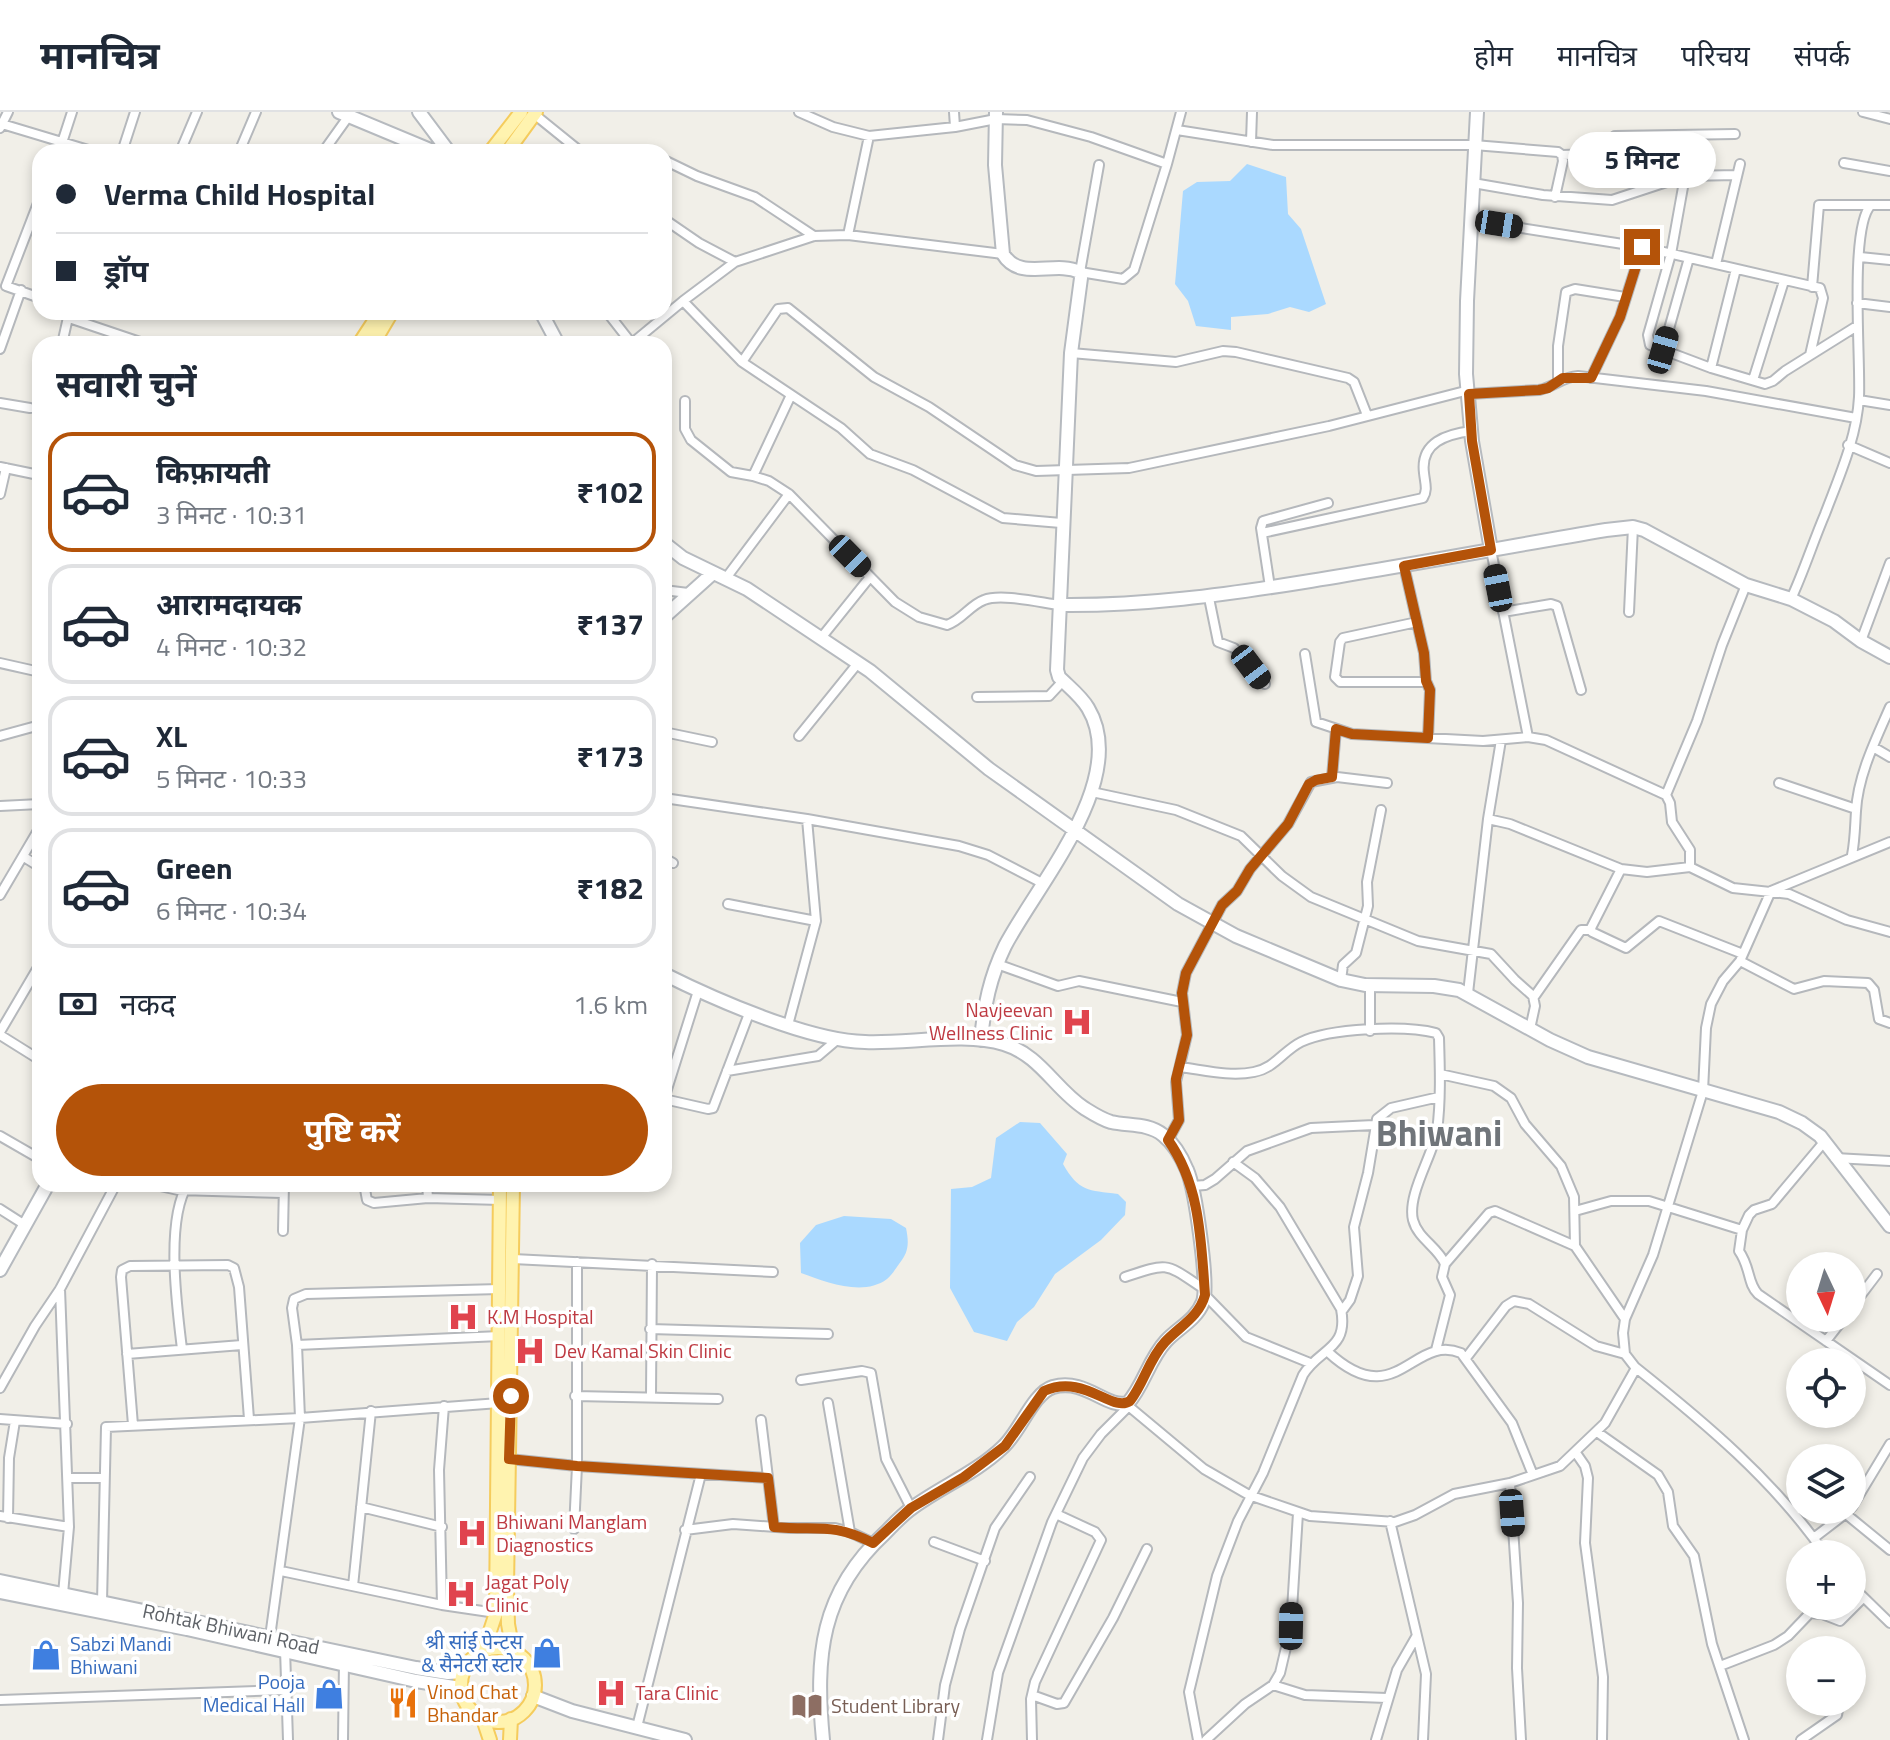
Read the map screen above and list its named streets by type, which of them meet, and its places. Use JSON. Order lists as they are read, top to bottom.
{
  "streets": {
    "street": ["Rohtak Bhiwani Road"]
  },
  "districts": ["Bhiwani"],
  "places": {
    "hospital": [
      "Navjeevan Wellness Clinic",
      "K.M Hospital",
      "Dev Kamal Skin Clinic",
      "Bhiwani Manglam Diagnostics",
      "Jagat Poly Clinic",
      "Tara Clinic"
    ],
    "shop": ["श्री सांई पेन्ट्स & सैनेटरी स्टोर", "Sabzi Mandi Bhiwani", "Pooja Medical Hall"],
    "restaurant": ["Vinod Chat Bhandar"],
    "library": ["Student Library"]
  },
  "north": "bottom",
  "page": {
    "header": "मानचित्र",
    "nav": [
      "होम",
      "मानचित्र",
      "परिचय",
      "संपर्क"
    ],
    "bubble": "5 मिनट",
    "banner": ["Verma Child Hospital", "ड्रॉप"],
    "heading": "सवारी चुनें",
    "list": [
      {
        "name": "किफ़ायती",
        "note": "3 मिनट · 10:31",
        "value": "₹102"
      },
      {
        "name": "आरामदायक",
        "note": "4 मिनट · 10:32",
        "value": "₹137"
      },
      {
        "name": "XL",
        "note": "5 मिनट · 10:33",
        "value": "₹173"
      },
      {
        "name": "Green",
        "note": "6 मिनट · 10:34",
        "value": "₹182"
      }
    ],
    "pay": ["नकद", "1.6 km"],
    "buttons": "पुष्टि करें",
    "map_buttons": ["+", "−"]
  }
}
